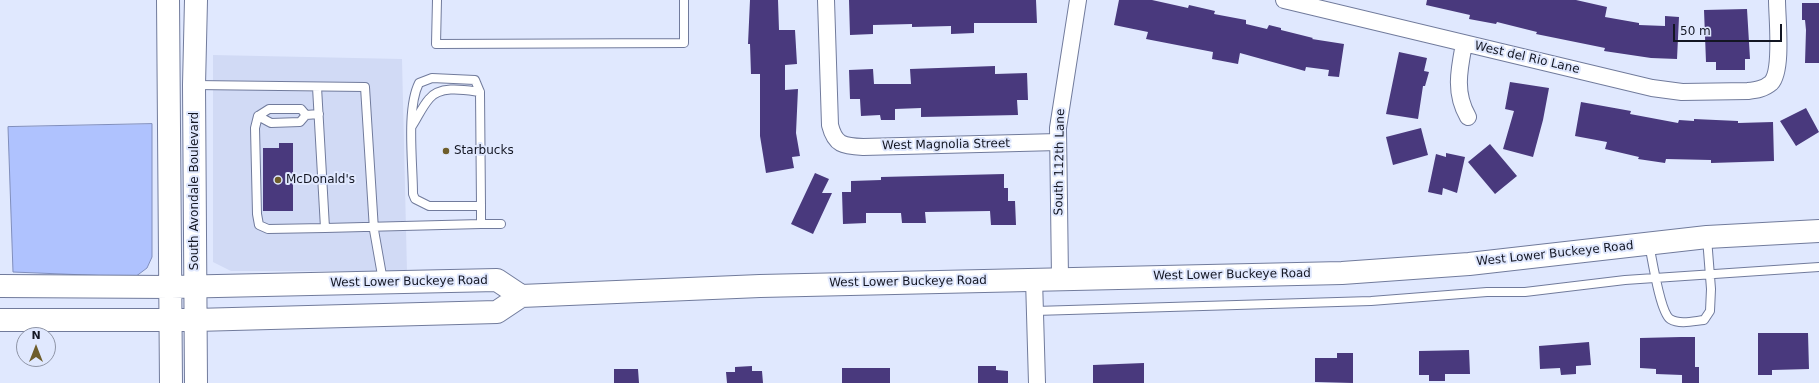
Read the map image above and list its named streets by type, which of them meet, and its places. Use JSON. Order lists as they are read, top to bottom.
{
  "streets": {
    "main road": ["South Avondale Boulevard", "West Lower Buckeye Road"],
    "street": ["West del Rio Lane", "West Magnolia Street", "South 112th Lane"]
  },
  "crossings": [
    ["West Magnolia Street", "South 112th Lane"],
    ["South 112th Lane", "West Lower Buckeye Road"],
    ["South Avondale Boulevard", "West Lower Buckeye Road"]
  ],
  "places": ["Starbucks", "McDonald's"],
  "scale_bar": "50 m",
  "north": "top"
}
